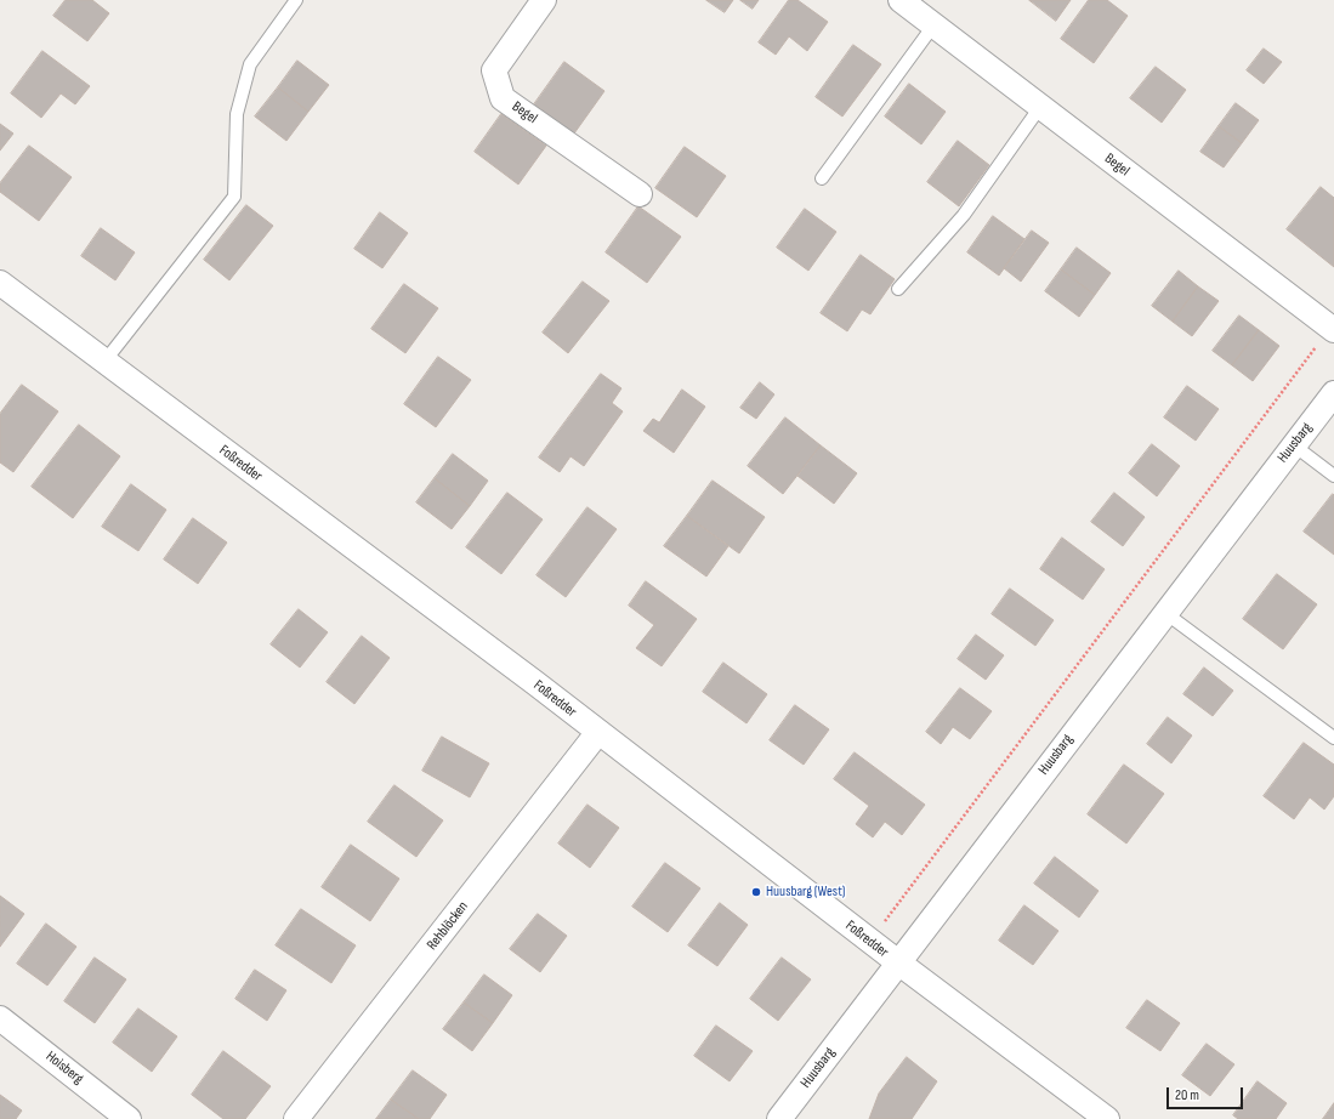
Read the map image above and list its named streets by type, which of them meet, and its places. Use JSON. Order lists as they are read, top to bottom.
{
  "streets": {
    "street": [
      "Begel",
      "Huusbarg",
      "Foßredder",
      "Rehblöcken",
      "Hoisberg"
    ]
  },
  "crossings": [
    ["Huusbarg", "Foßredder"],
    ["Foßredder", "Rehblöcken"]
  ],
  "places": ["Huusbarg (West)"],
  "scale_bar": "20 m"
}
